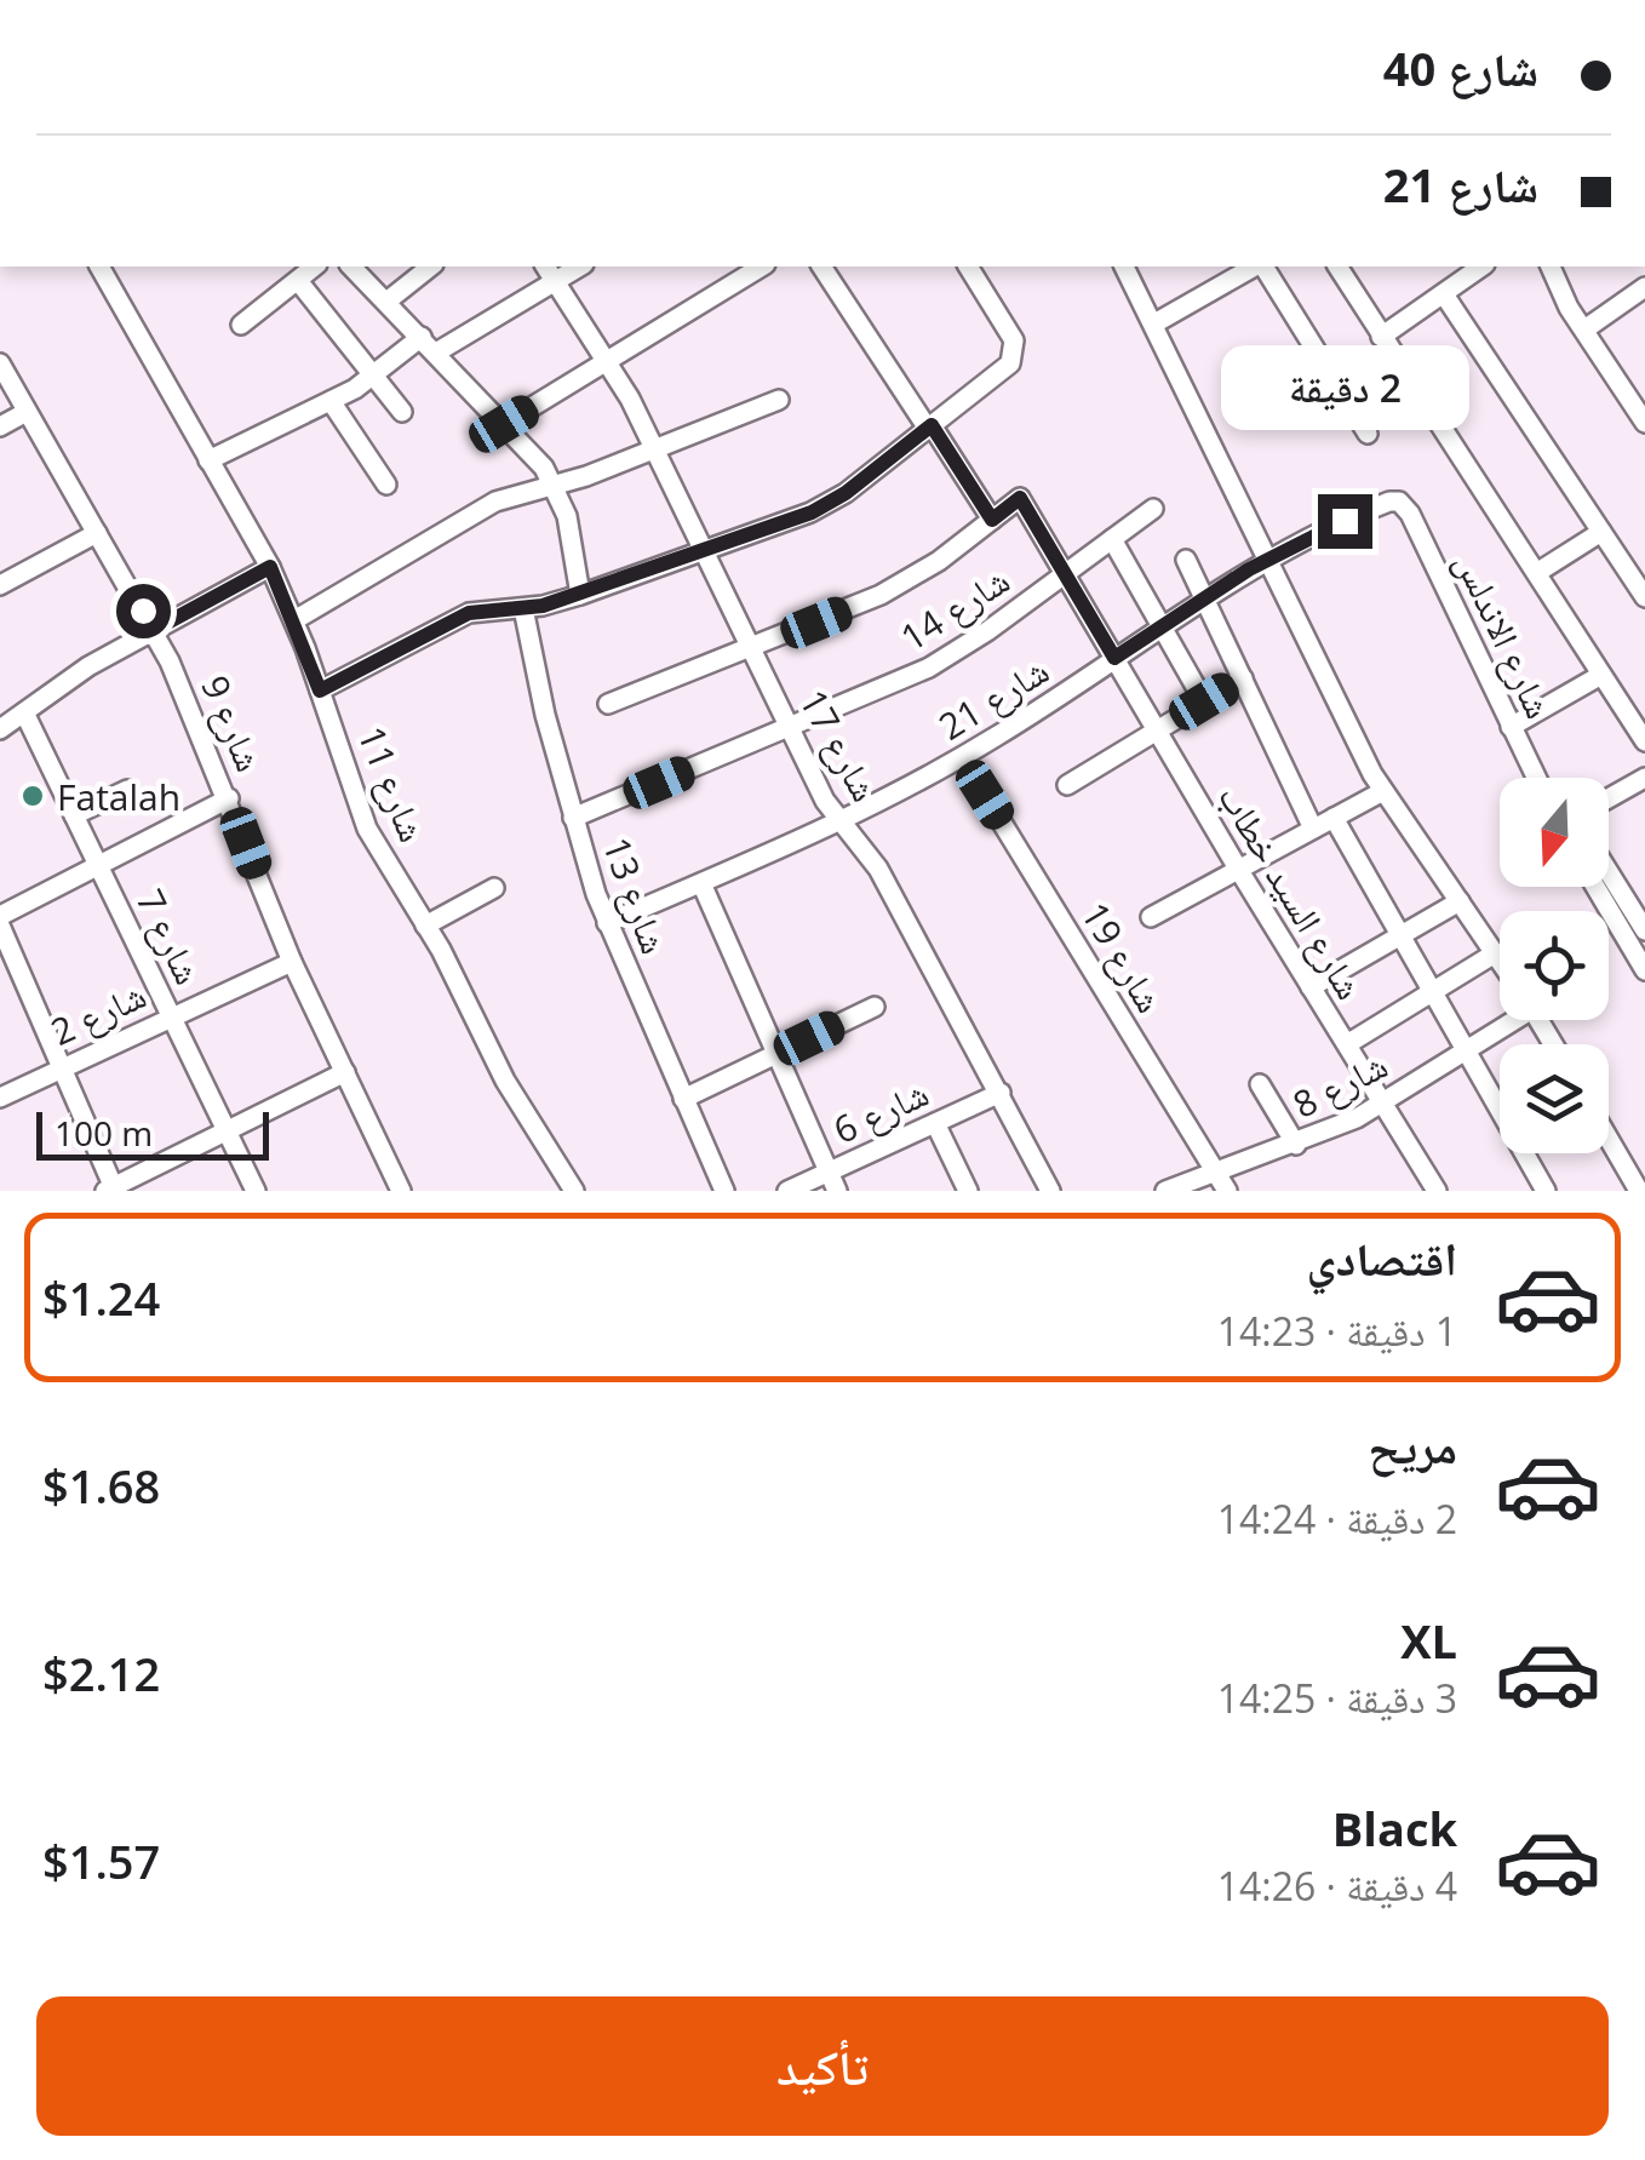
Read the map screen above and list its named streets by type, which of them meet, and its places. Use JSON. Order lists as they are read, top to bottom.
{
  "streets": {
    "street": [
      "شارع 14",
      "شارع الاندلس",
      "شارع 21",
      "شارع 9",
      "شارع 17",
      "شارع 11",
      "شارع السيد خطاب",
      "شارع 13",
      "شارع 7",
      "شارع 19",
      "شارع 2",
      "شارع 8",
      "شارع 6"
    ]
  },
  "crossings": [
    ["شارع 14", "شارع 17"],
    ["شارع 14", "شارع السيد خطاب"],
    ["شارع 14", "شارع 13"],
    ["شارع الاندلس", "شارع 21"],
    ["شارع 21", "شارع 17"],
    ["شارع 21", "شارع السيد خطاب"],
    ["شارع 21", "شارع 13"],
    ["شارع 21", "شارع 19"],
    ["شارع 9", "شارع 2"],
    ["شارع 17", "شارع 6"],
    ["شارع السيد خطاب", "شارع 8"],
    ["شارع 7", "شارع 2"],
    ["شارع 19", "شارع 8"]
  ],
  "places": ["Fatalah"],
  "scale_bar": "100 m",
  "north": "bottom",
  "page": {
    "banner": ["شارع 40", "شارع 21"],
    "bubble": "2 دقيقة",
    "scale": "100 m",
    "list": [
      {
        "name": "اقتصادي",
        "note": "1 دقيقة · 14:23",
        "value": "$1.24"
      },
      {
        "name": "مريح",
        "note": "2 دقيقة · 14:24",
        "value": "$1.68"
      },
      {
        "name": "XL",
        "note": "3 دقيقة · 14:25",
        "value": "$2.12"
      },
      {
        "name": "Black",
        "note": "4 دقيقة · 14:26",
        "value": "$1.57"
      }
    ],
    "buttons": "تأكيد"
  }
}
